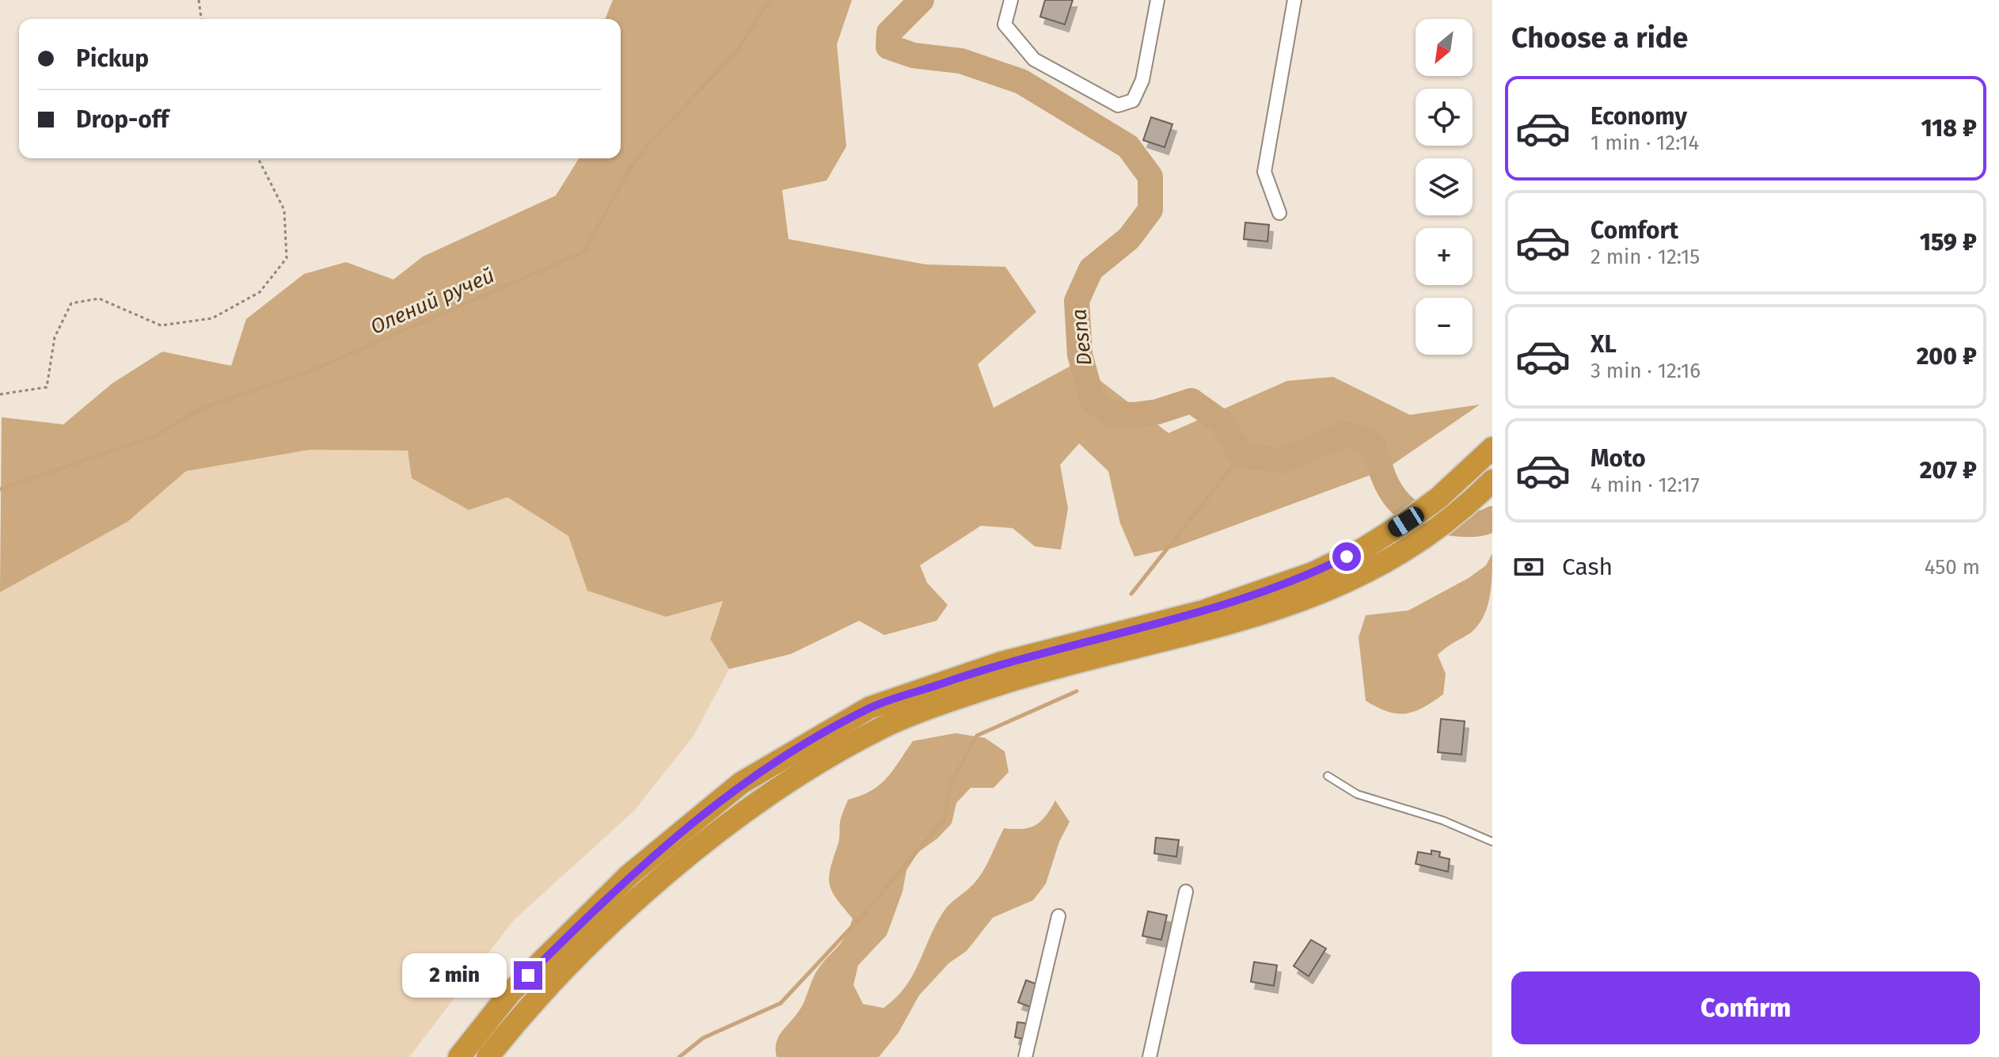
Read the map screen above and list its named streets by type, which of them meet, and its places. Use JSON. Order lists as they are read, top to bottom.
{
  "water": ["Олений ручей", "Desna"],
  "north": "bottom left",
  "page": {
    "heading": "Choose a ride",
    "map_buttons": ["+", "−"],
    "banner": ["Pickup", "Drop-off"],
    "list": [
      {
        "name": "Economy",
        "note": "1 min · 12:14",
        "value": "118 ₽"
      },
      {
        "name": "Comfort",
        "note": "2 min · 12:15",
        "value": "159 ₽"
      },
      {
        "name": "XL",
        "note": "3 min · 12:16",
        "value": "200 ₽"
      },
      {
        "name": "Moto",
        "note": "4 min · 12:17",
        "value": "207 ₽"
      }
    ],
    "pay": ["Cash", "450 m"],
    "bubble": "2 min",
    "buttons": "Confirm"
  }
}
